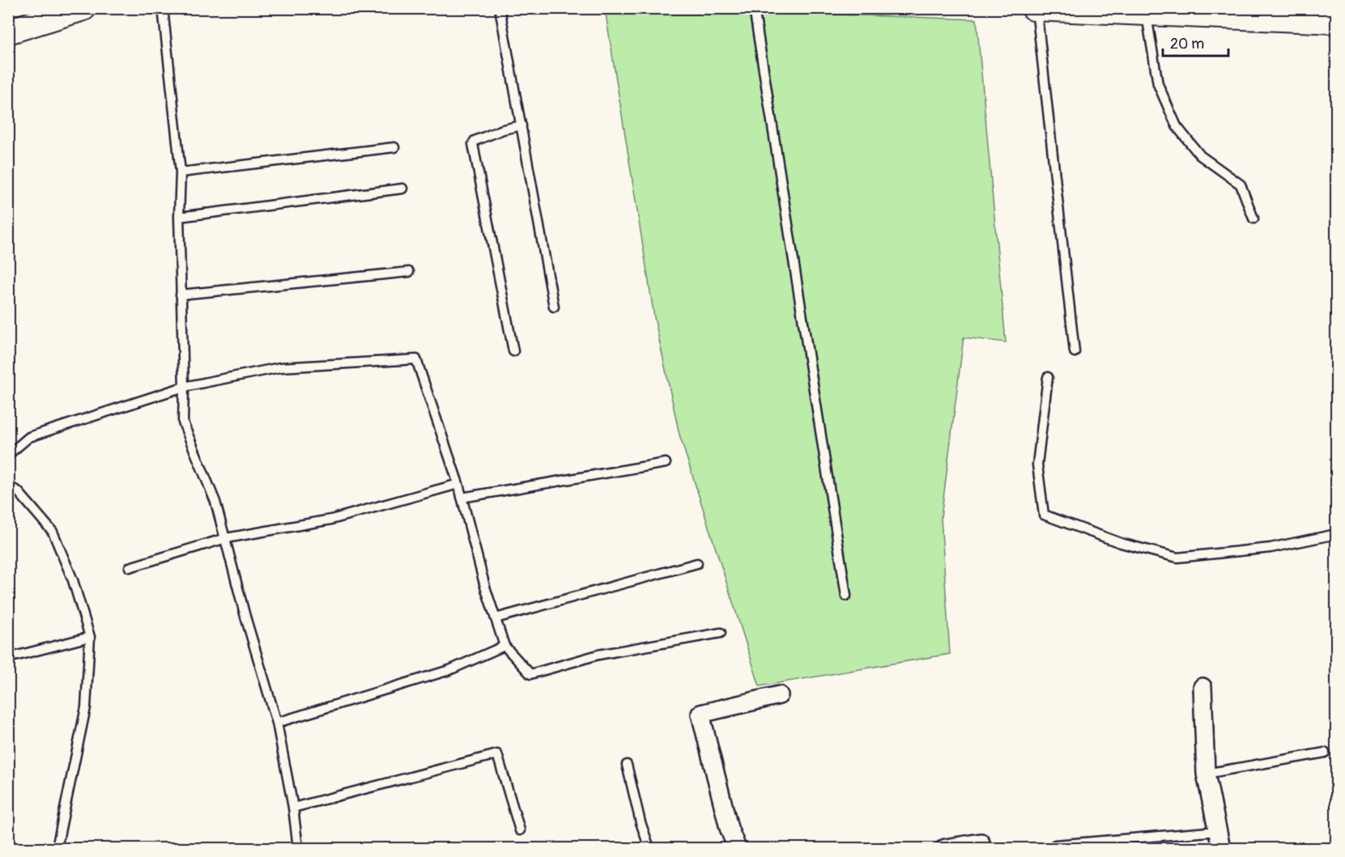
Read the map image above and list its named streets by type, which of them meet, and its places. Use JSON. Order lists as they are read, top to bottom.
{
  "scale_bar": "20 m"
}
